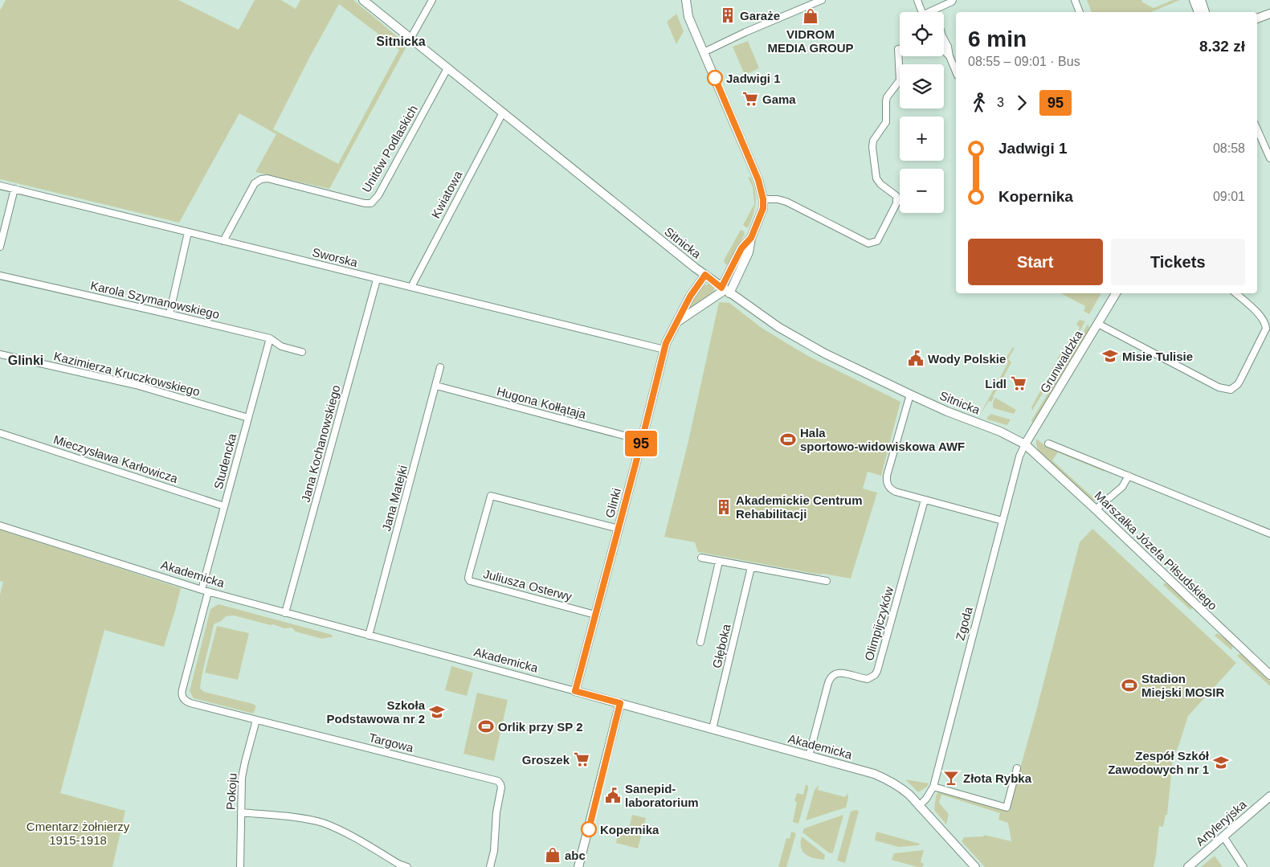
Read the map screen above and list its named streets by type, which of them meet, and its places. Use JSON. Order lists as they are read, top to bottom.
{
  "streets": {
    "street": [
      "Unitów Podlaskich",
      "Kwiatowa",
      "Sitnicka",
      "Sworska",
      "Karola Szymanowskiego",
      "Grunwaldzka",
      "Kazimierza Kruczkowskiego",
      "Hugona Kołłątaja",
      "Jana Kochanowskiego",
      "Mieczysława Karłowicza",
      "Studencka",
      "Jana Matejki",
      "Glinki",
      "Marszałka Józefa Piłsudskiego",
      "Akademicka",
      "Juliusza Osterwy",
      "Olimpijczyków",
      "Zgoda",
      "Głęboka",
      "Targowa",
      "Pokoju",
      "Artyleryjska"
    ]
  },
  "crossings": [
    ["Unitów Podlaskich", "Sitnicka"],
    ["Unitów Podlaskich", "Sworska"],
    ["Kwiatowa", "Sitnicka"],
    ["Kwiatowa", "Sworska"],
    ["Sitnicka", "Grunwaldzka"],
    ["Sitnicka", "Glinki"],
    ["Sitnicka", "Marszałka Józefa Piłsudskiego"],
    ["Sitnicka", "Zgoda"],
    ["Sworska", "Jana Kochanowskiego"],
    ["Sworska", "Glinki"],
    ["Karola Szymanowskiego", "Studencka"],
    ["Grunwaldzka", "Marszałka Józefa Piłsudskiego"],
    ["Grunwaldzka", "Zgoda"],
    ["Kazimierza Kruczkowskiego", "Studencka"],
    ["Hugona Kołłątaja", "Jana Matejki"],
    ["Hugona Kołłątaja", "Glinki"],
    ["Jana Kochanowskiego", "Akademicka"],
    ["Mieczysława Karłowicza", "Studencka"],
    ["Studencka", "Akademicka"],
    ["Studencka", "Targowa"],
    ["Jana Matejki", "Akademicka"],
    ["Glinki", "Akademicka"],
    ["Glinki", "Juliusza Osterwy"],
    ["Marszałka Józefa Piłsudskiego", "Zgoda"],
    ["Akademicka", "Olimpijczyków"],
    ["Akademicka", "Zgoda"],
    ["Akademicka", "Głęboka"],
    ["Targowa", "Pokoju"]
  ],
  "districts": ["Sitnicka", "Glinki"],
  "parks": ["Cmentarz żołnierzy 1915-1918"],
  "places": {
    "building": ["Garaże", "Akademickie Centrum Rehabilitacji"],
    "shop": ["VIDROM MEDIA GROUP", "abc"],
    "other": ["Jadwigi 1", "Kopernika"],
    "supermarket": ["Gama", "Lidl", "Groszek"],
    "school or university": ["Misie Tulisie", "Szkoła Podstawowa nr 2", "Zespół Szkół Zawodowych nr 1"],
    "public building": ["Wody Polskie", "Sanepid- laboratorium"],
    "sports": ["Hala sportowo-widowiskowa AWF", "Stadion Miejski MOSIR", "Orlik przy SP 2"],
    "bar": ["Złota Rybka"]
  },
  "lines": ["bus line 95"],
  "page": {
    "on_map": "95",
    "map_buttons": ["+", "−"],
    "heading": ["6 min", "08:55 – 09:01 · Bus", "8.32 zł"],
    "legs": ["3", "95"],
    "list": [
      {
        "name": "Jadwigi 1",
        "value": "08:58"
      },
      {
        "name": "Kopernika",
        "value": "09:01"
      }
    ],
    "buttons": ["Start", "Tickets"]
  }
}
